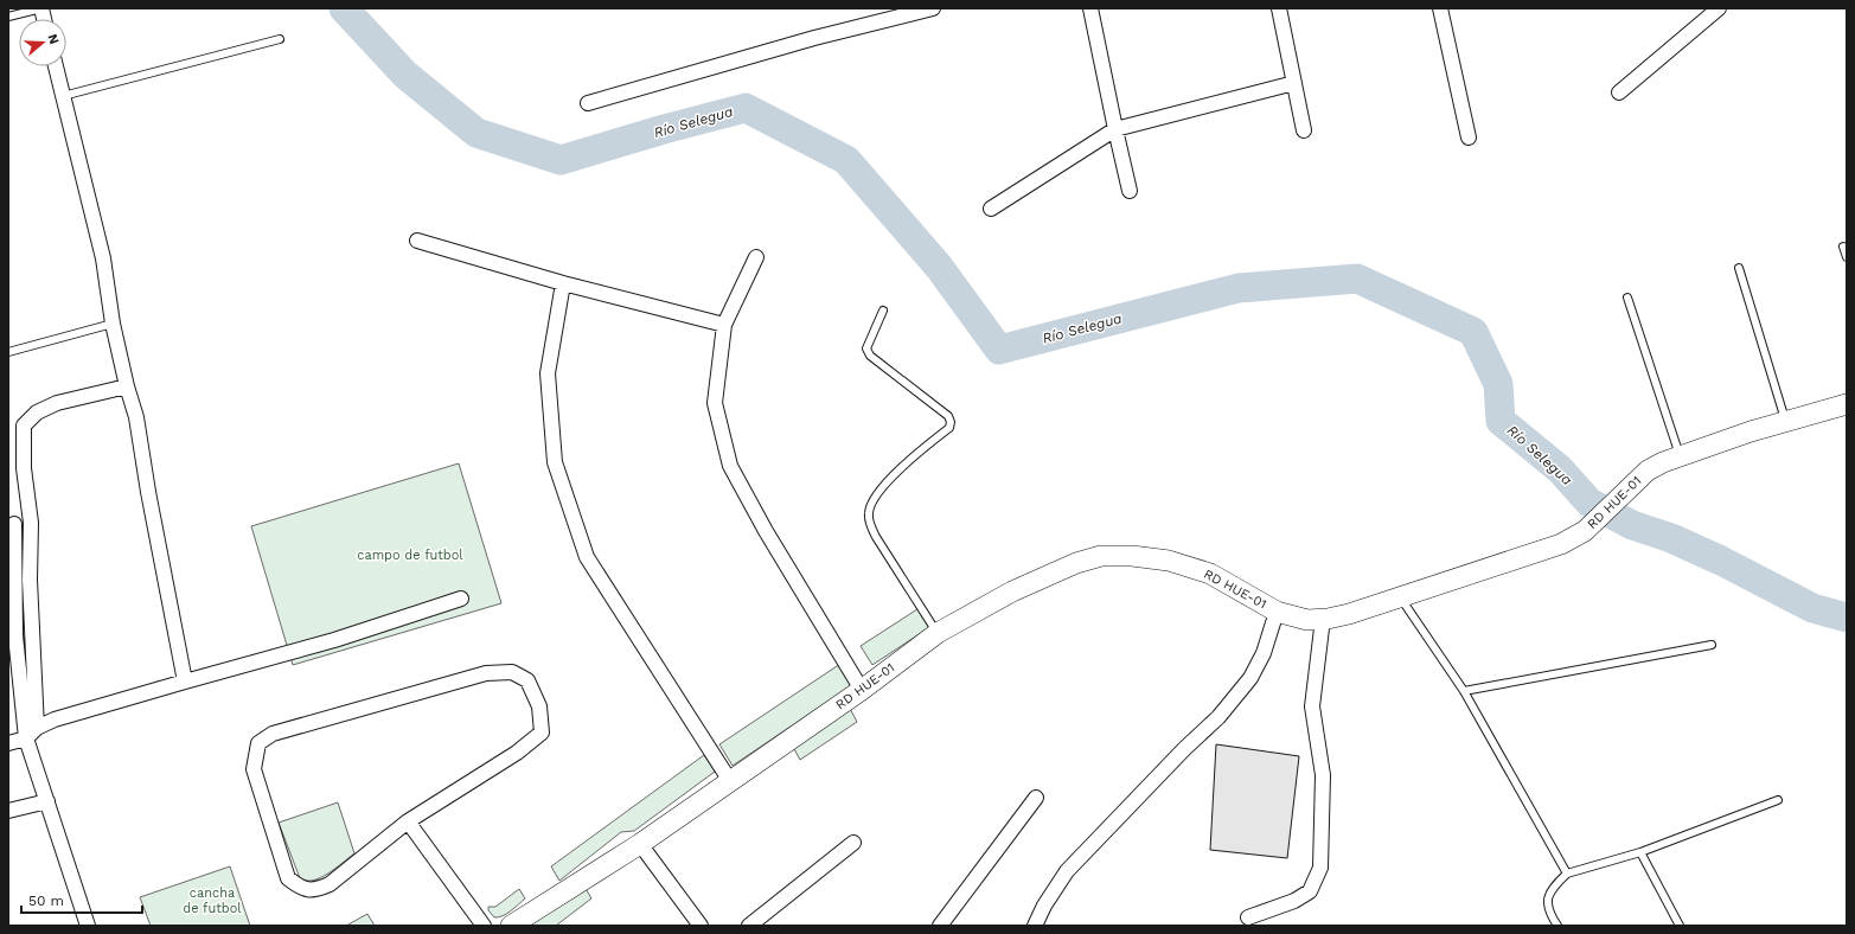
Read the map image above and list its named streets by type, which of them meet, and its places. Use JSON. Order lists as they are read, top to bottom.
{
  "streets": {
    "street": ["RD HUE-01"]
  },
  "water": ["Río Selegua"],
  "parks": ["campo de futbol", "cancha de futbol"],
  "scale_bar": "50 m",
  "north": "right"
}
